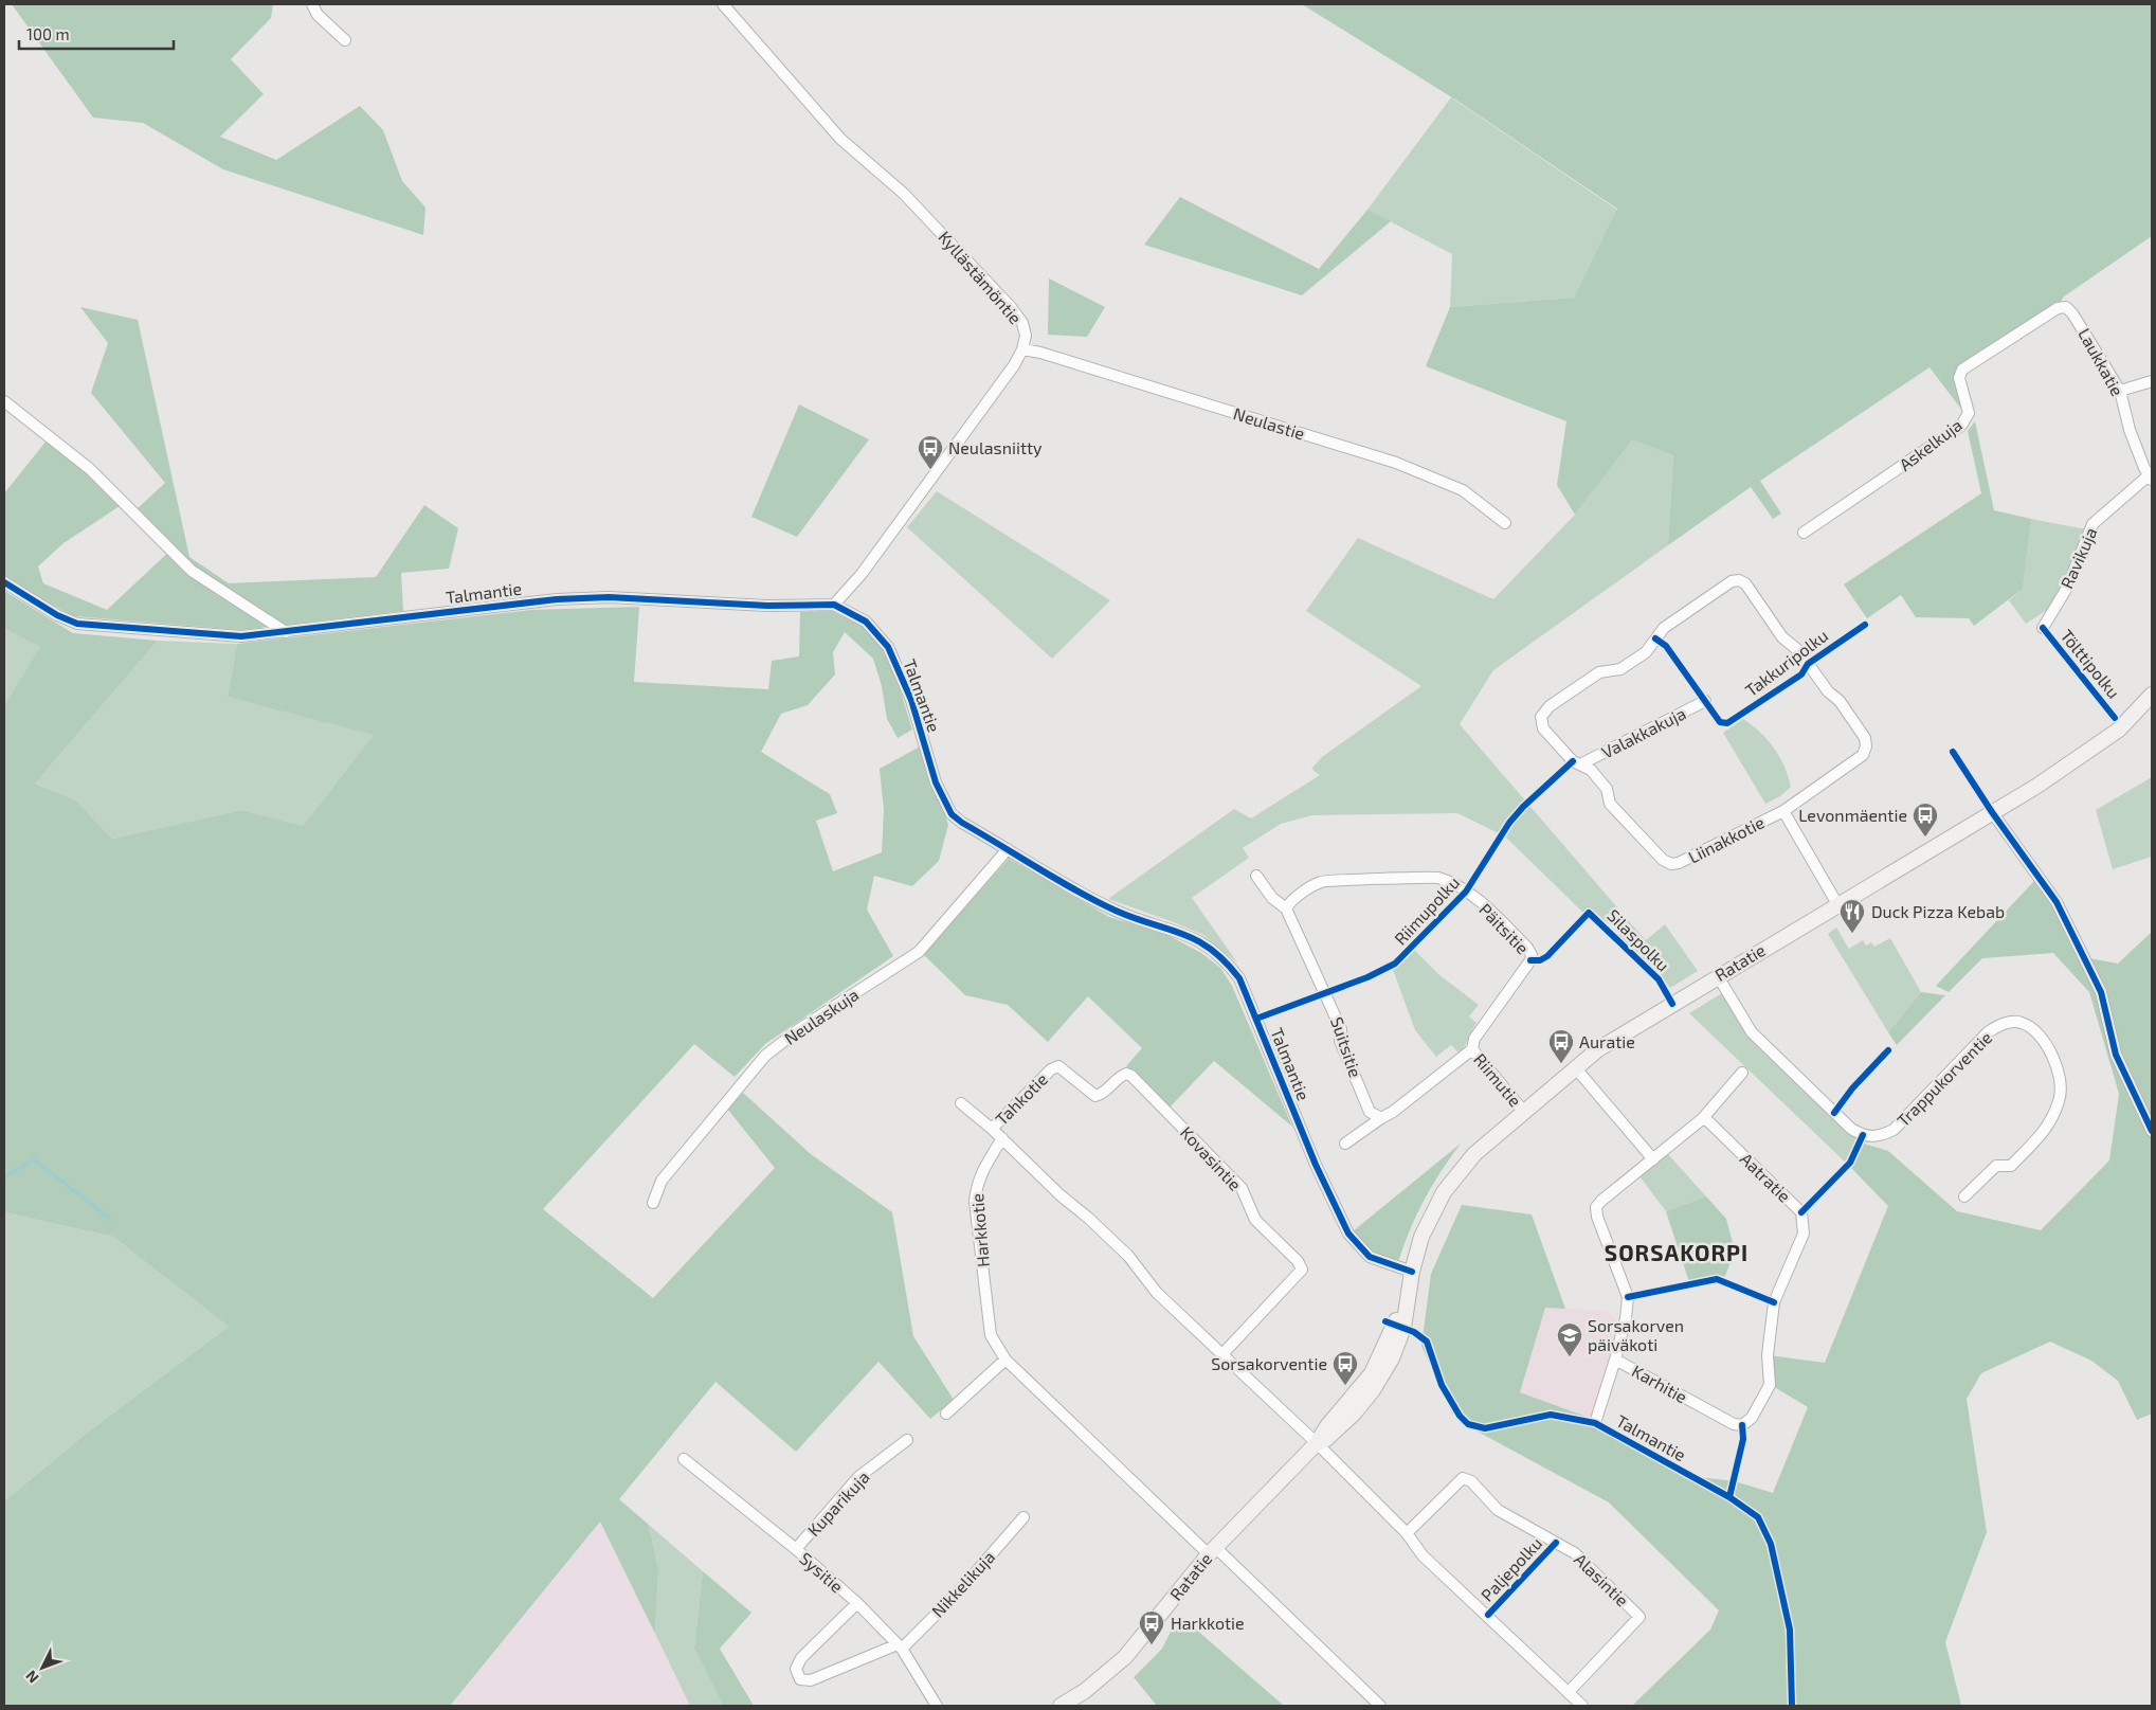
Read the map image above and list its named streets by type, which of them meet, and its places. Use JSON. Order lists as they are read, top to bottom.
{
  "streets": {
    "street": [
      "Kyllästämöntie",
      "Laukkatie",
      "Neulastie",
      "Askelkuja",
      "Ravikuja",
      "Talmantie",
      "Valakkakuja",
      "Liinakkotie",
      "Päitsitie",
      "Ratatie",
      "Neulaskuja",
      "Suitsitie",
      "Trappukorventie",
      "Riimutie",
      "Tahkotie",
      "Kovasintie",
      "Aatratie",
      "Harkkotie",
      "Karhitie",
      "Kuparikuja",
      "Sysitie",
      "Alasintie",
      "Nikkelikuja"
    ],
    "cycle path": [
      "Takkuripolku",
      "Tölttipolku",
      "Riimupolku",
      "Silaspolku",
      "Paljepolku"
    ]
  },
  "crossings": [
    ["Kyllästämöntie", "Neulastie"],
    ["Kyllästämöntie", "Talmantie"],
    ["Laukkatie", "Askelkuja"],
    ["Laukkatie", "Ravikuja"],
    ["Talmantie", "Ratatie"],
    ["Talmantie", "Neulaskuja"],
    ["Valakkakuja", "Liinakkotie"],
    ["Päitsitie", "Suitsitie"],
    ["Päitsitie", "Riimutie"],
    ["Ratatie", "Trappukorventie"],
    ["Ratatie", "Riimutie"],
    ["Ratatie", "Harkkotie"],
    ["Tahkotie", "Kovasintie"],
    ["Aatratie", "Karhitie"],
    ["Kuparikuja", "Sysitie"],
    ["Sysitie", "Nikkelikuja"]
  ],
  "districts": ["SORSAKORPI"],
  "places": {
    "bus stop": [
      "Neulasniitty",
      "Levonmäentie",
      "Auratie",
      "Sorsakorventie",
      "Harkkotie"
    ],
    "restaurant": ["Duck Pizza Kebab"],
    "school or university": ["Sorsakorven päiväkoti"]
  },
  "scale_bar": "100 m",
  "north": "bottom left"
}
